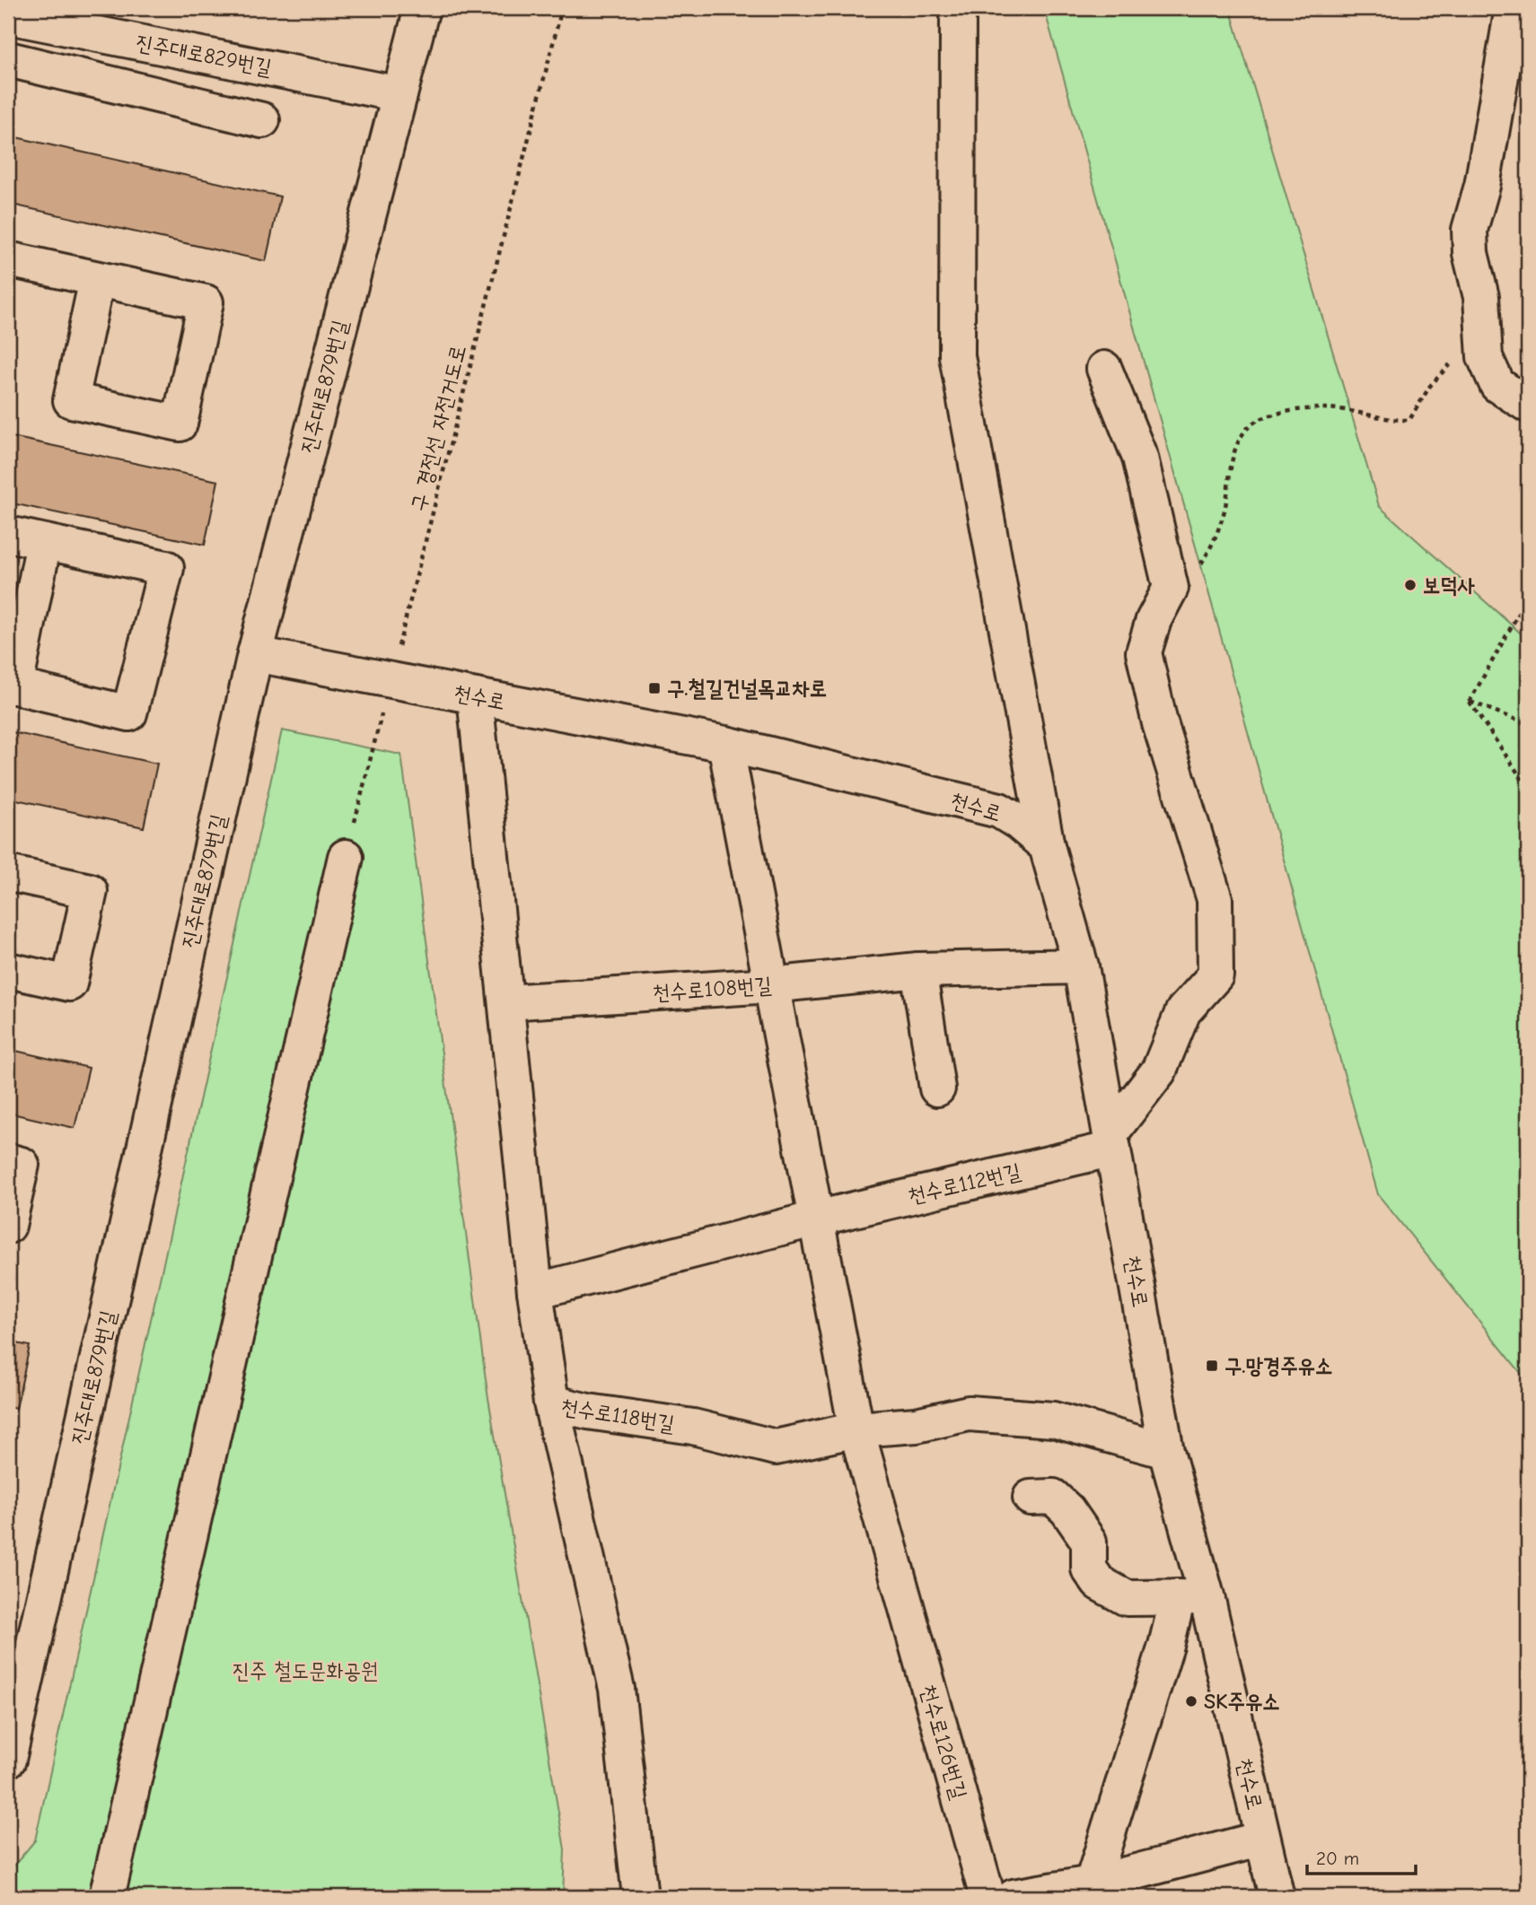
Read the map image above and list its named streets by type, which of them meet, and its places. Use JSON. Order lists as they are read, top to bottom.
{
  "streets": {
    "street": [
      "진주대로829번길",
      "진주대로879번길",
      "천수로",
      "천수로108번길",
      "천수로112번길",
      "천수로118번길",
      "천수로126번길"
    ],
    "path": ["구 경전선 자전거도로"]
  },
  "crossings": [
    ["진주대로829번길", "진주대로879번길"],
    ["진주대로879번길", "천수로"],
    ["구 경전선 자전거도로", "천수로"],
    ["천수로", "천수로108번길"],
    ["천수로", "천수로112번길"],
    ["천수로", "천수로118번길"],
    ["천수로118번길", "천수로126번길"]
  ],
  "parks": ["진주 철도문화공원"],
  "places": {
    "other": ["보덕사", "SK주유소"],
    "transit": ["구.철길건널목교차로", "구.망경주유소"]
  },
  "scale_bar": "20 m"
}
